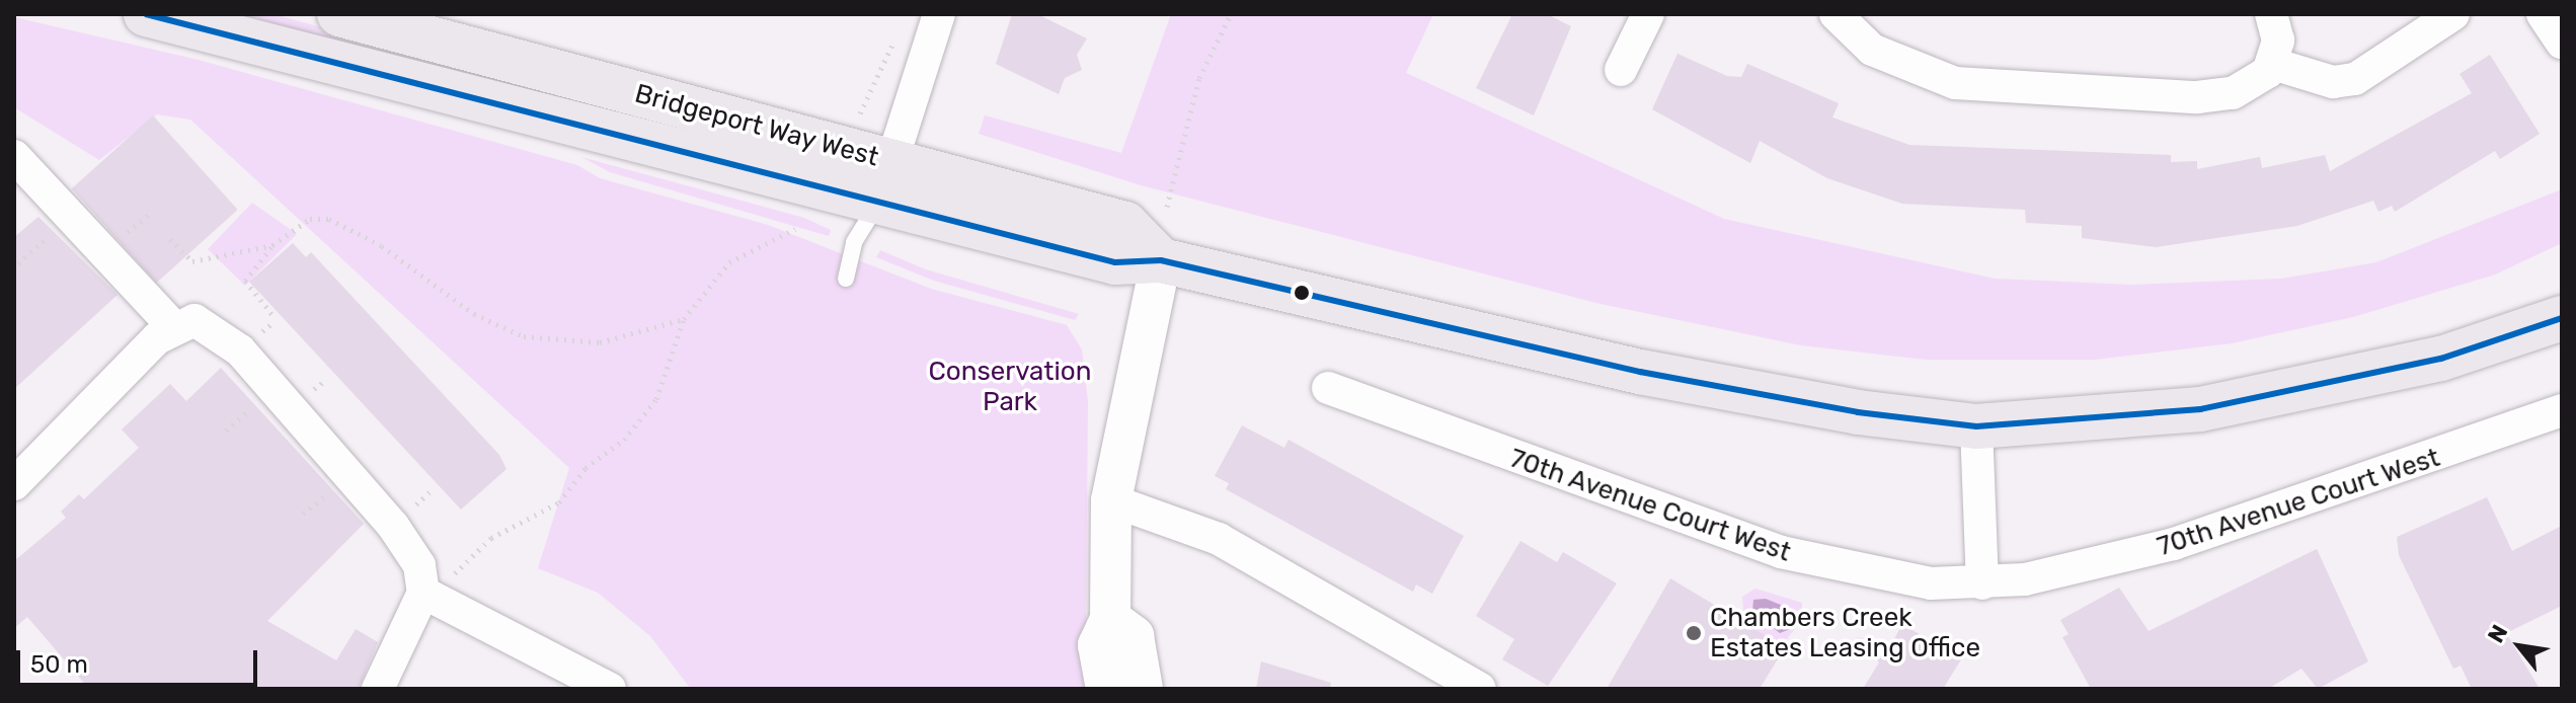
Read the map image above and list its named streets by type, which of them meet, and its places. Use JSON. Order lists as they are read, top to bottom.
{
  "streets": {
    "main road": ["Bridgeport Way West"],
    "street": ["70th Avenue Court West"]
  },
  "parks": ["Conservation Park"],
  "places": ["Chambers Creek Estates Leasing Office"],
  "scale_bar": "50 m",
  "north": "top left"
}
